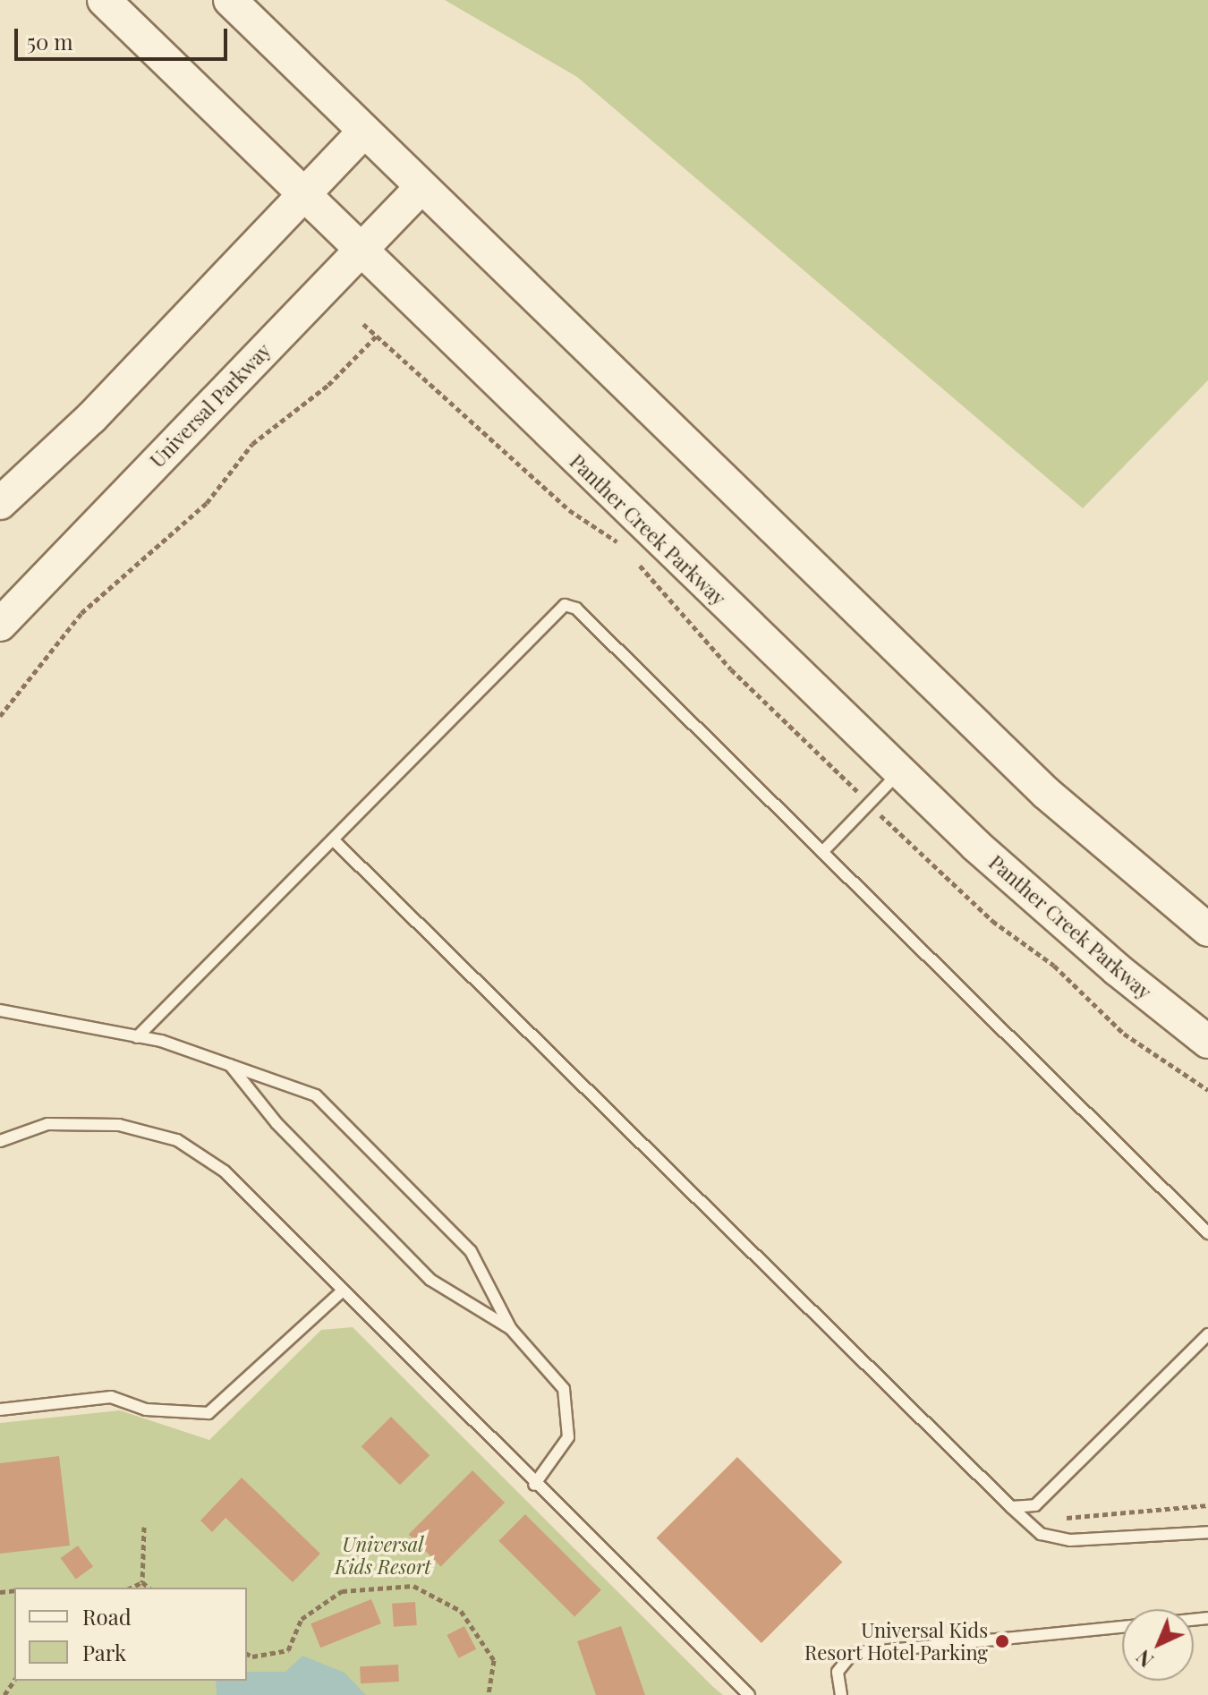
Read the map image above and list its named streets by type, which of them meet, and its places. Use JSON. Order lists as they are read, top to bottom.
{
  "streets": {
    "main road": ["Universal Parkway", "Panther Creek Parkway"]
  },
  "crossings": [
    ["Universal Parkway", "Panther Creek Parkway"]
  ],
  "parks": ["Universal Kids Resort"],
  "places": ["Universal Kids Resort Hotel Parking"],
  "legend": ["Road", "Park"],
  "scale_bar": "50 m",
  "north": "bottom left"
}
